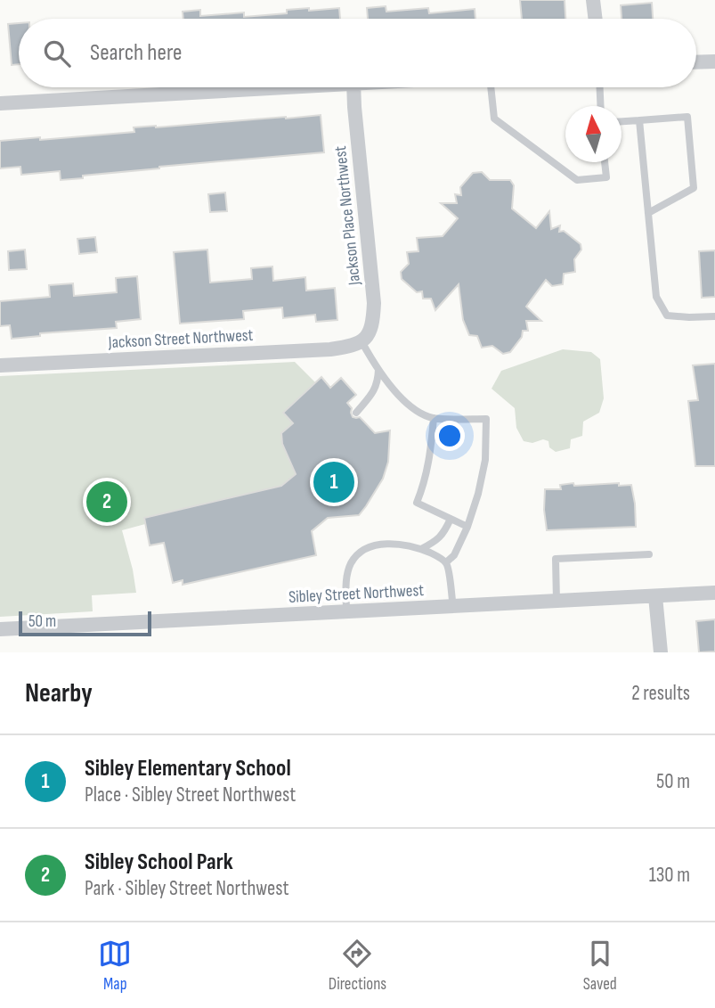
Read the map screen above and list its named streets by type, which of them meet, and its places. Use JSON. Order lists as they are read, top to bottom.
{
  "streets": {
    "street": ["Jackson Place Northwest", "Jackson Street Northwest", "Sibley Street Northwest"]
  },
  "crossings": [
    ["Jackson Place Northwest", "Jackson Street Northwest"]
  ],
  "scale_bar": "50 m",
  "north": "top",
  "page": {
    "search": "Search here",
    "pins": ["1", "2"],
    "scale": "50 m",
    "heading": ["Nearby", "2 results"],
    "list": [
      {
        "mark": "1",
        "name": "Sibley Elementary School",
        "note": "Place · Sibley Street Northwest",
        "value": "50 m"
      },
      {
        "mark": "2",
        "name": "Sibley School Park",
        "note": "Park · Sibley Street Northwest",
        "value": "130 m"
      }
    ],
    "nav": ["Map", "Directions", "Saved"]
  }
}
